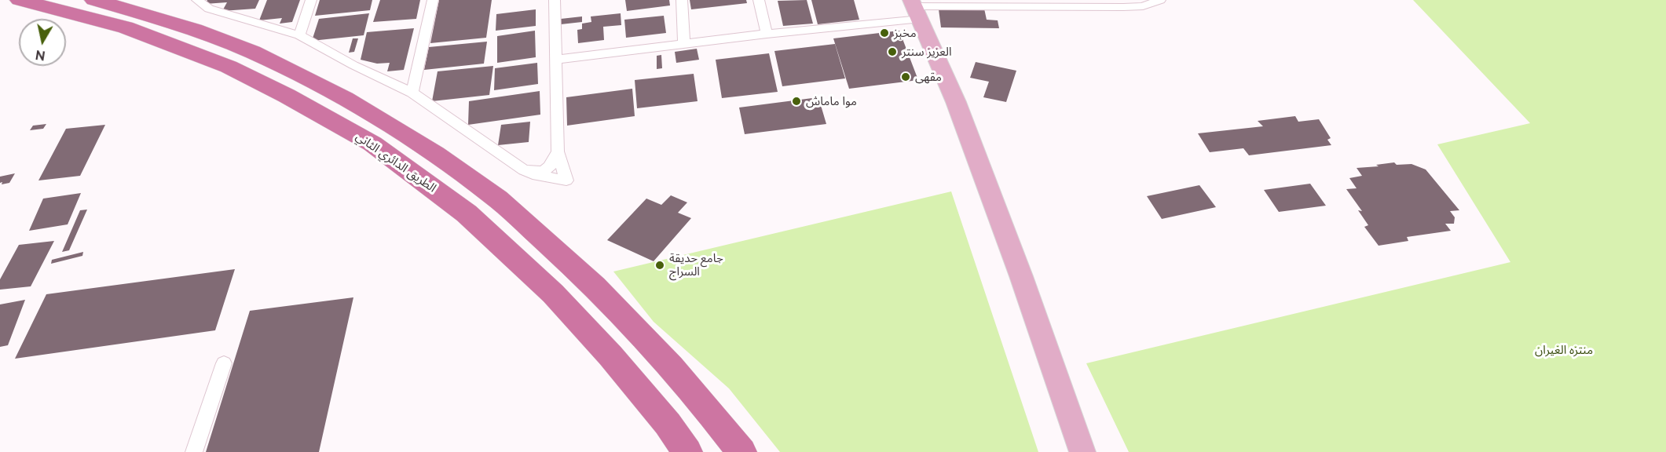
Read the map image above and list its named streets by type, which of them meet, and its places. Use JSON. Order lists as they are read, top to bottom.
{
  "streets": {
    "highway": ["الطريق الدائري الثاني"]
  },
  "parks": ["منتزه الغيران"],
  "places": [
    "مخبز",
    "العزيز سنتر",
    "مقهى",
    "موا ماماش",
    "جامع حديقة السراج"
  ],
  "north": "bottom"
}
